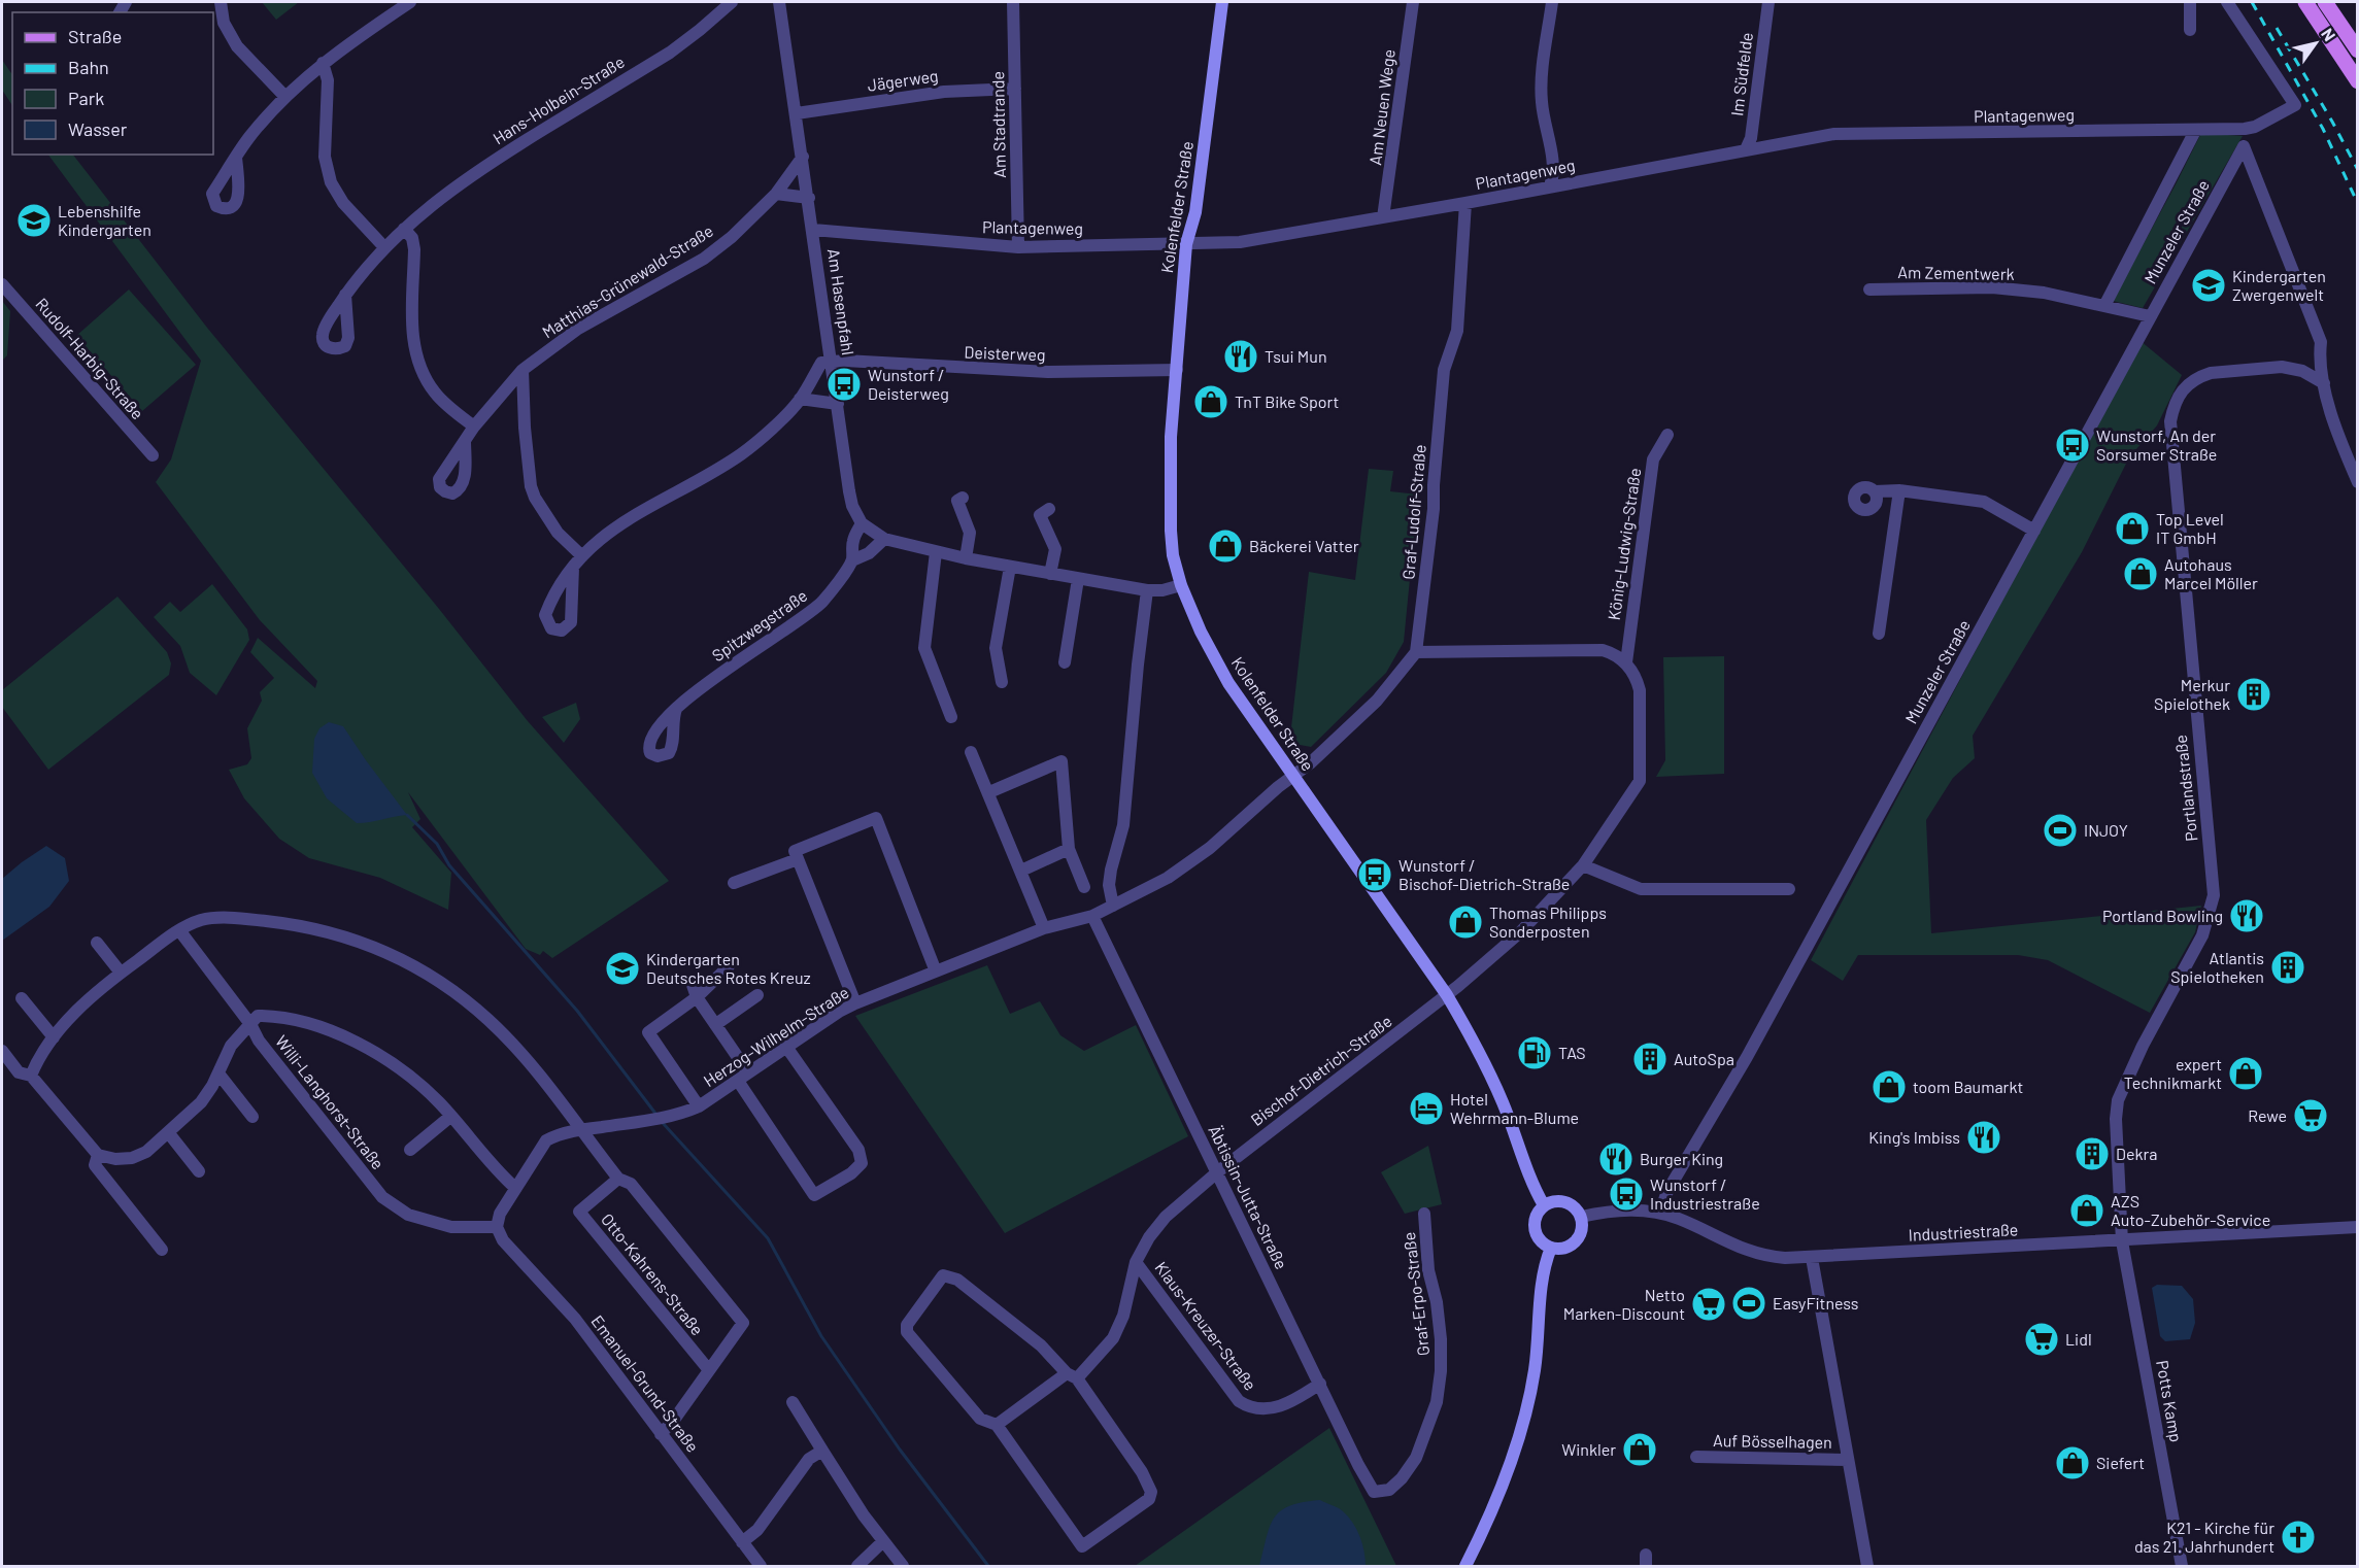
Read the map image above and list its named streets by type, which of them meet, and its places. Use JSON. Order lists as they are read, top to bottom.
{
  "streets": {
    "main road": ["Kolenfelder Straße"],
    "street": [
      "Im Südfelde",
      "Jägerweg",
      "Hans-Holbein-Straße",
      "Am Neuen Wege",
      "Plantagenweg",
      "Am Stadtrande",
      "Munzeler Straße",
      "Am Zementwerk",
      "Matthias-Grünewald-Straße",
      "Am Hasenpfahl",
      "Deisterweg",
      "Rudolf-Harbig-Straße",
      "Graf-Ludolf-Straße",
      "König-Ludwig-Straße",
      "Spitzwegstraße",
      "Portlandstraße",
      "Herzog-Wilhelm-Straße",
      "Bischof-Dietrich-Straße",
      "Willi-Langhorst-Straße",
      "Äbtissin-Jutta-Straße",
      "Industriestraße",
      "Otto-Kahrens-Straße",
      "Graf-Erpo-Straße",
      "Klaus-Kreuzer-Straße",
      "Emanuel-Grund-Straße",
      "Potts Kamp",
      "Auf Bösselhagen"
    ]
  },
  "crossings": [
    ["Im Südfelde", "Plantagenweg"],
    ["Jägerweg", "Am Stadtrande"],
    ["Jägerweg", "Am Hasenpfahl"],
    ["Am Neuen Wege", "Plantagenweg"],
    ["Plantagenweg", "Am Stadtrande"],
    ["Plantagenweg", "Kolenfelder Straße"],
    ["Plantagenweg", "Munzeler Straße"],
    ["Plantagenweg", "Am Hasenpfahl"],
    ["Plantagenweg", "Graf-Ludolf-Straße"],
    ["Kolenfelder Straße", "Deisterweg"],
    ["Kolenfelder Straße", "Herzog-Wilhelm-Straße"],
    ["Kolenfelder Straße", "Bischof-Dietrich-Straße"],
    ["Kolenfelder Straße", "Industriestraße"],
    ["Munzeler Straße", "Am Zementwerk"],
    ["Munzeler Straße", "Portlandstraße"],
    ["Munzeler Straße", "Industriestraße"],
    ["Matthias-Grünewald-Straße", "Am Hasenpfahl"],
    ["Am Hasenpfahl", "Deisterweg"],
    ["Am Hasenpfahl", "Spitzwegstraße"],
    ["Portlandstraße", "Industriestraße"],
    ["Portlandstraße", "Potts Kamp"],
    ["Herzog-Wilhelm-Straße", "Willi-Langhorst-Straße"],
    ["Herzog-Wilhelm-Straße", "Äbtissin-Jutta-Straße"],
    ["Herzog-Wilhelm-Straße", "Emanuel-Grund-Straße"],
    ["Bischof-Dietrich-Straße", "Äbtissin-Jutta-Straße"],
    ["Bischof-Dietrich-Straße", "Klaus-Kreuzer-Straße"],
    ["Willi-Langhorst-Straße", "Emanuel-Grund-Straße"],
    ["Äbtissin-Jutta-Straße", "Graf-Erpo-Straße"],
    ["Äbtissin-Jutta-Straße", "Klaus-Kreuzer-Straße"],
    ["Industriestraße", "Potts Kamp"],
    ["Industriestraße", "Auf Bösselhagen"]
  ],
  "places": {
    "school or university": ["Lebenshilfe Kindergarten", "Kindergarten Zwergenwelt", "Kindergarten Deutsches Rotes Kreuz"],
    "restaurant": [
      "Tsui Mun",
      "Portland Bowling",
      "King's Imbiss",
      "Burger King"
    ],
    "bus stop": [
      "Wunstorf / Deisterweg",
      "Wunstorf, An der Sorsumer Straße",
      "Wunstorf / Bischof-Dietrich-Straße",
      "Wunstorf / Industriestraße"
    ],
    "shop": [
      "TnT Bike Sport",
      "Top Level IT GmbH",
      "Bäckerei Vatter",
      "Autohaus Marcel Möller",
      "Thomas Philipps Sonderposten",
      "expert Technikmarkt",
      "toom Baumarkt",
      "AZS Auto-Zubehör-Service",
      "Winkler",
      "Siefert"
    ],
    "building": [
      "Merkur Spielothek",
      "Atlantis Spielotheken",
      "AutoSpa",
      "Dekra"
    ],
    "sports": ["INJOY", "EasyFitness"],
    "fuel station": ["TAS"],
    "hotel": ["Hotel Wehrmann-Blume"],
    "supermarket": ["Rewe", "Netto Marken-Discount", "Lidl"],
    "church": ["K21 - Kirche für das 21. Jahrhundert"]
  },
  "legend": [
    "Straße",
    "Bahn",
    "Park",
    "Wasser"
  ],
  "north": "top right"
}
